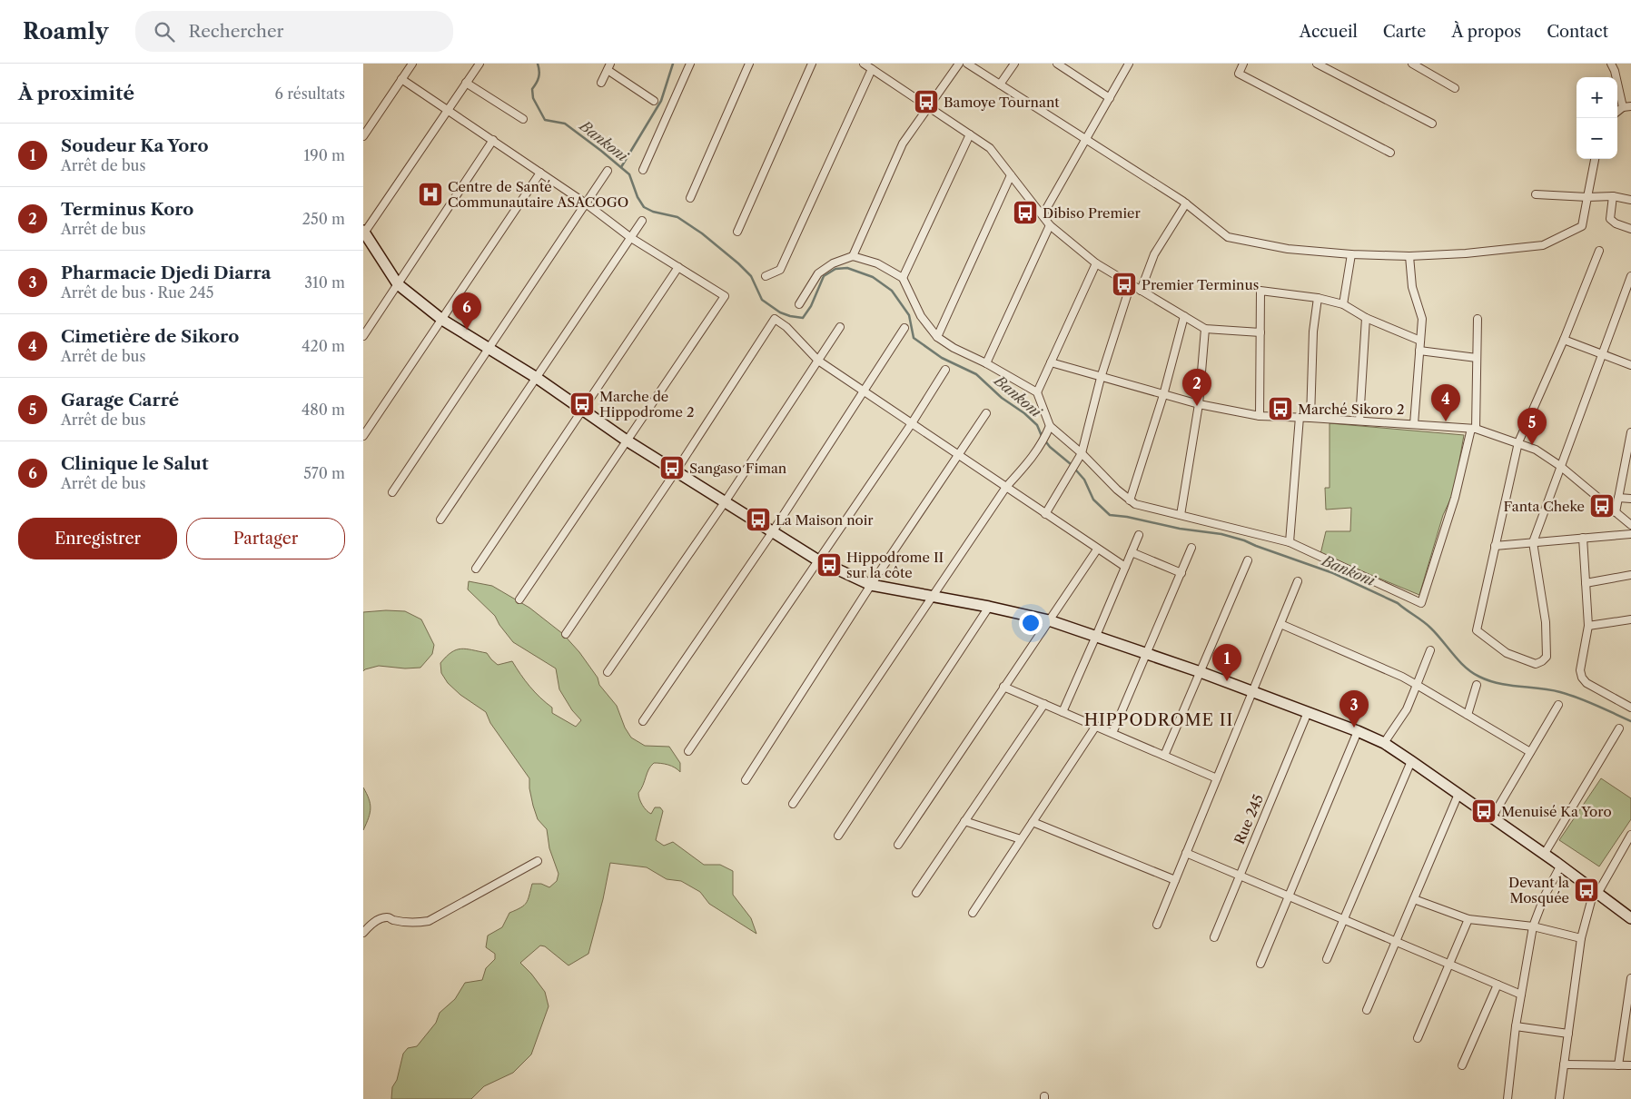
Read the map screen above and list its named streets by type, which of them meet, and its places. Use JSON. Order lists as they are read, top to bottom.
{
  "streets": {
    "street": ["Rue 245"]
  },
  "districts": ["HIPPODROME II"],
  "water": ["Bankoni"],
  "places": {
    "bus stop": [
      "Bamoye Tournant",
      "Dibiso Premier",
      "Premier Terminus",
      "Marche de Hippodrome 2",
      "Marché Sikoro 2",
      "Sangaso Fiman",
      "Fanta Cheke",
      "La Maison noir",
      "Hippodrome II sur la côte",
      "Menuisé Ka Yoro",
      "Devant la Mosquée"
    ],
    "hospital": ["Centre de Santé Communautaire ASACOGO"]
  },
  "page": {
    "header": "Roamly",
    "search": "Rechercher",
    "nav": [
      "Accueil",
      "Carte",
      "À propos",
      "Contact"
    ],
    "heading": ["À proximité", "6 résultats"],
    "map_buttons": ["+", "−"],
    "list": [
      {
        "mark": "1",
        "name": "Soudeur Ka Yoro",
        "note": "Arrêt de bus",
        "value": "190 m"
      },
      {
        "mark": "2",
        "name": "Terminus Koro",
        "note": "Arrêt de bus",
        "value": "250 m"
      },
      {
        "mark": "3",
        "name": "Pharmacie Djedi Diarra",
        "note": "Arrêt de bus · Rue 245",
        "value": "310 m"
      },
      {
        "mark": "4",
        "name": "Cimetière de Sikoro",
        "note": "Arrêt de bus",
        "value": "420 m"
      },
      {
        "mark": "5",
        "name": "Garage Carré",
        "note": "Arrêt de bus",
        "value": "480 m"
      },
      {
        "mark": "6",
        "name": "Clinique le Salut",
        "note": "Arrêt de bus",
        "value": "570 m"
      }
    ],
    "pins": [
      "6",
      "2",
      "4",
      "5",
      "1",
      "3"
    ],
    "buttons": ["Enregistrer", "Partager"]
  }
}
